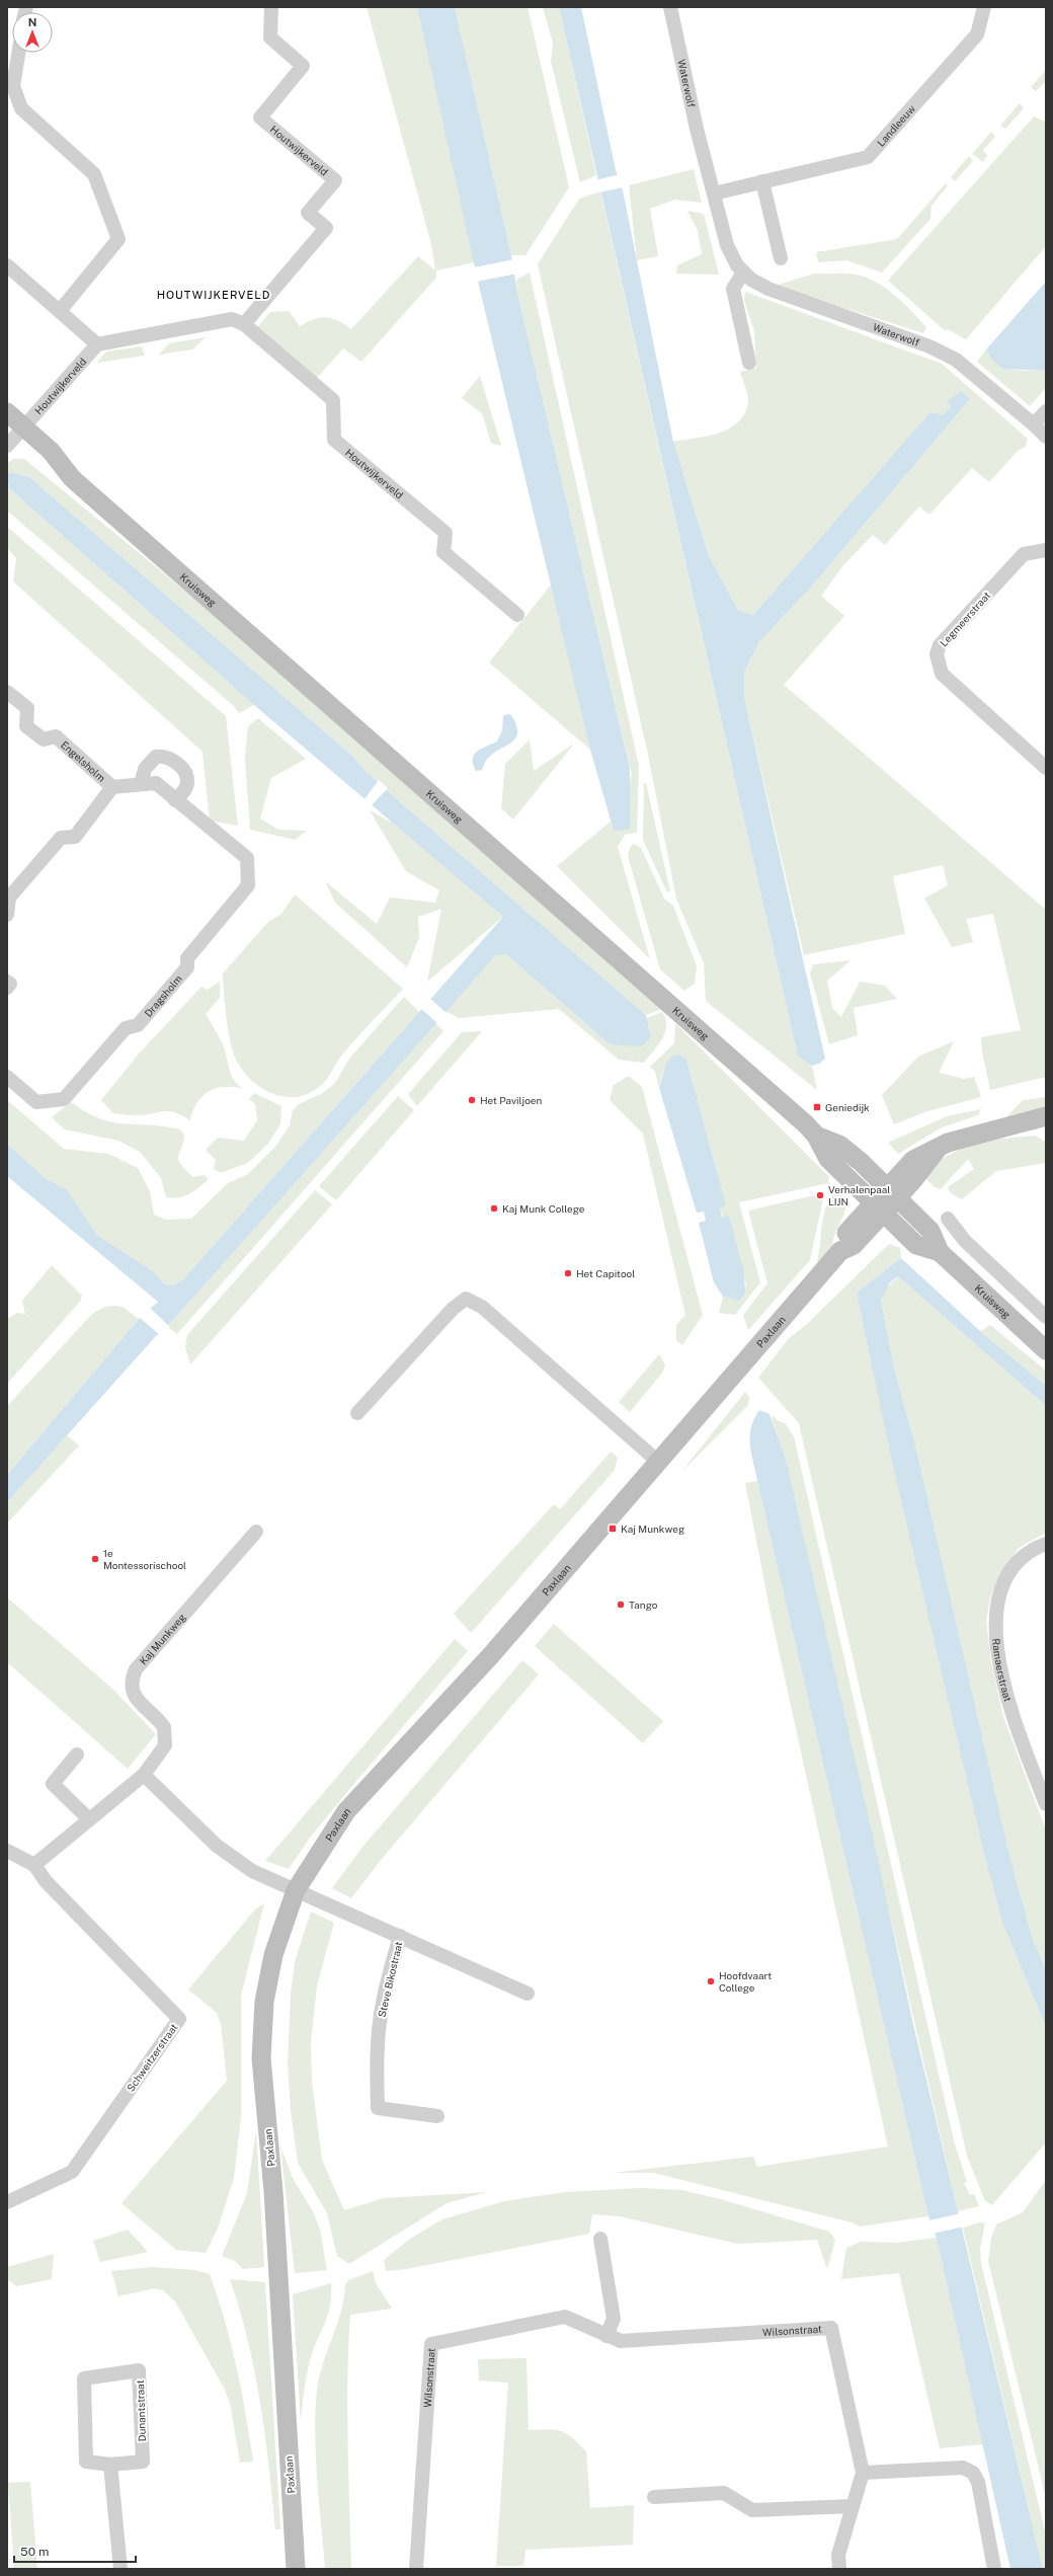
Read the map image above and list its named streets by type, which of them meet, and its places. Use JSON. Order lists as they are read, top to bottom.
{
  "streets": {
    "street": [
      "Waterwolf",
      "Landleeuw",
      "Houtwijkerveld",
      "Kruisweg",
      "Legmeerstraat",
      "Engelsholm",
      "Dragsholm",
      "Paxlaan",
      "Kaj Munkweg",
      "Ramaerstraat",
      "Steve Bikostraat",
      "Schweitzerstraat",
      "Wilsonstraat",
      "Dunantstraat"
    ]
  },
  "crossings": [
    ["Waterwolf", "Landleeuw"],
    ["Houtwijkerveld", "Kruisweg"],
    ["Kruisweg", "Paxlaan"],
    ["Engelsholm", "Dragsholm"],
    ["Paxlaan", "Steve Bikostraat"]
  ],
  "districts": ["HOUTWIJKERVELD"],
  "places": {
    "other": [
      "Het Paviljoen",
      "Verhalenpaal LIJN",
      "Kaj Munk College",
      "Het Capitool",
      "1e Montessorischool",
      "Tango",
      "Hoofdvaart College"
    ],
    "transit": ["Geniedijk", "Kaj Munkweg"]
  },
  "scale_bar": "50 m",
  "north": "top"
}
